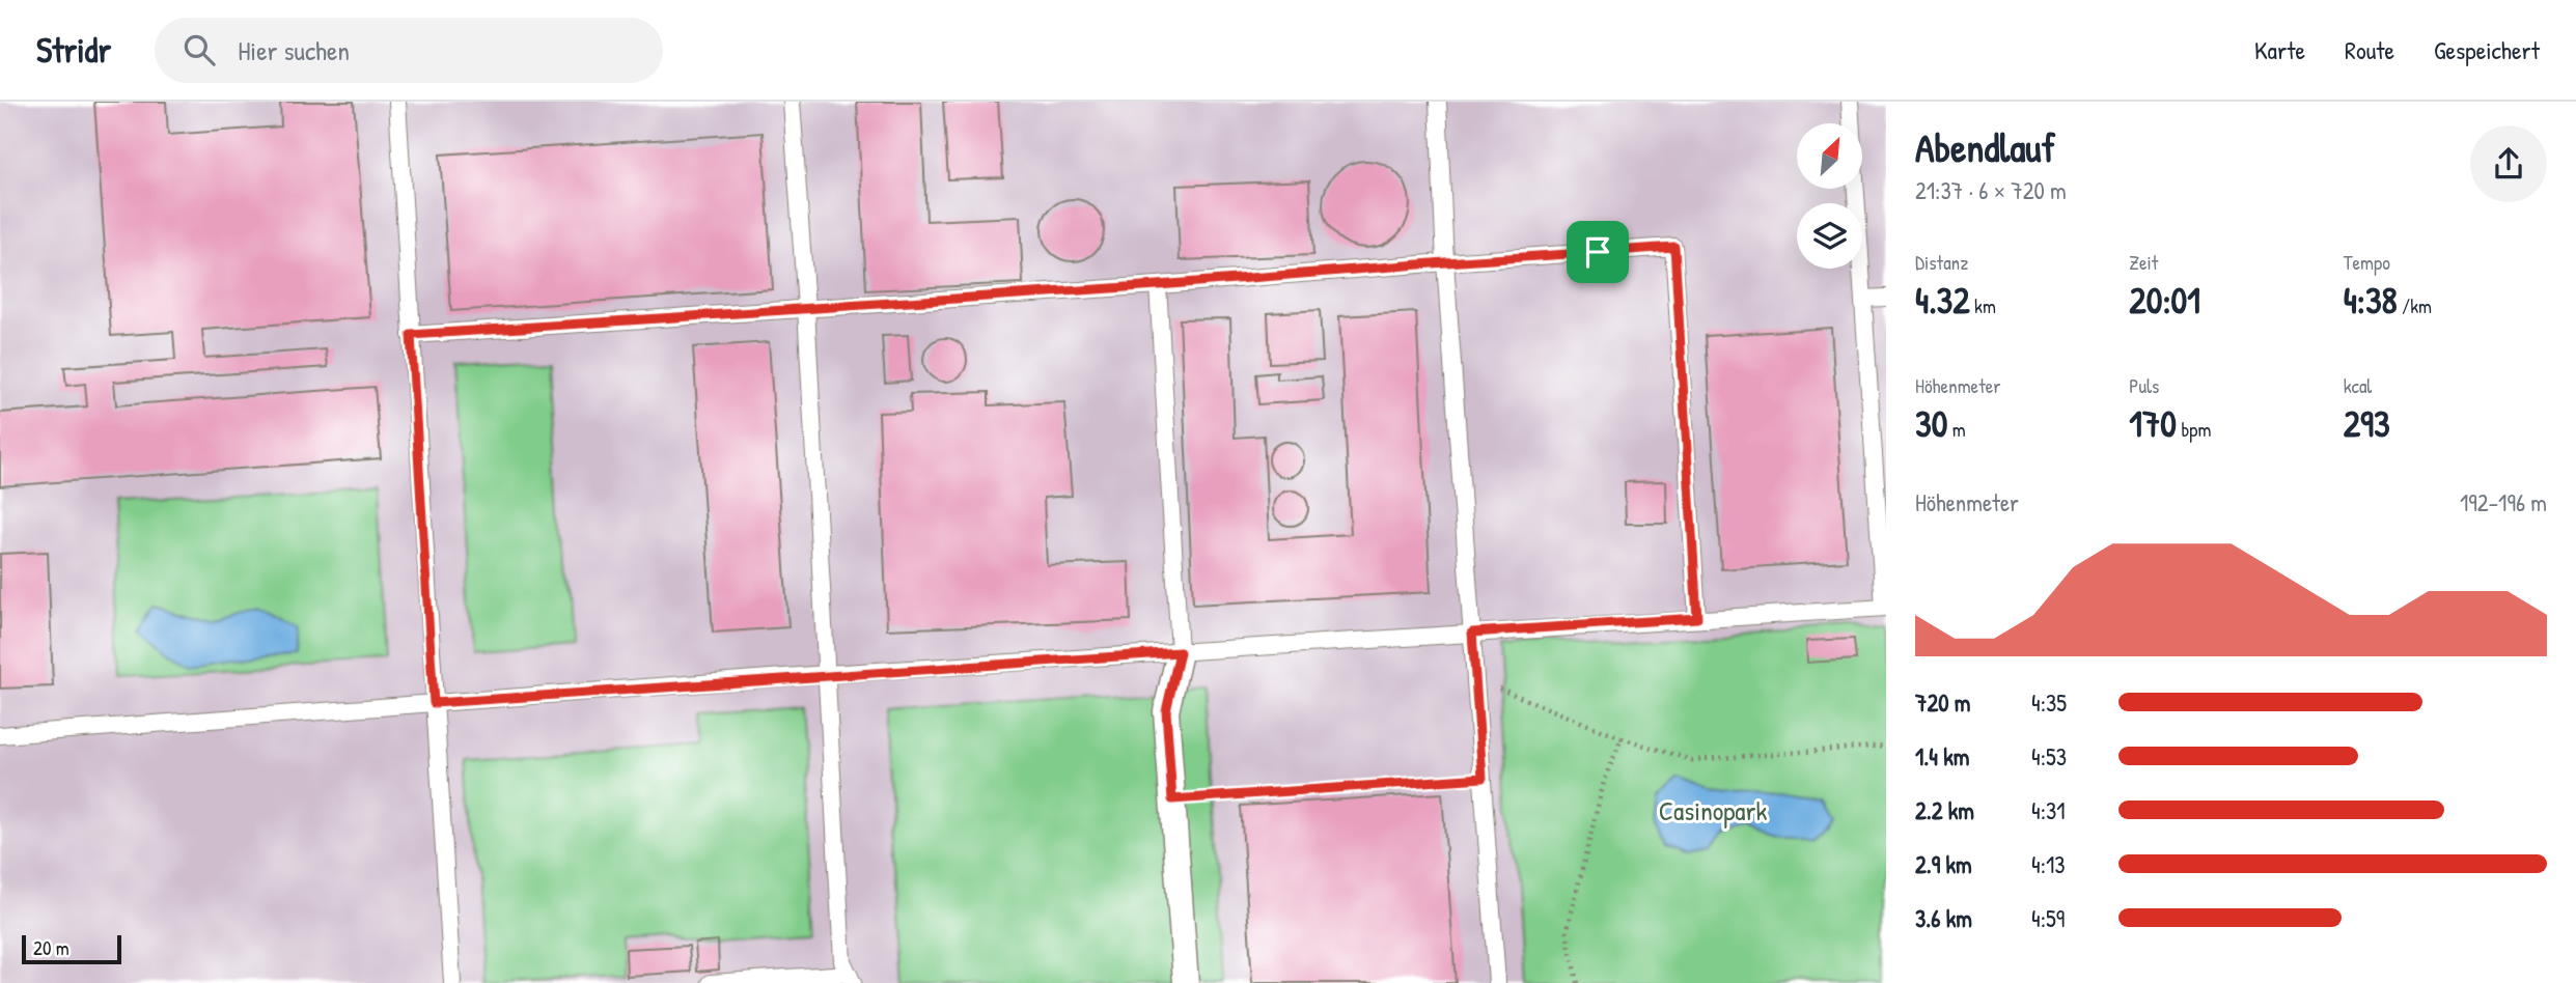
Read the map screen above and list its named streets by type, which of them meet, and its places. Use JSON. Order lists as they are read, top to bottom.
{
  "parks": ["Casinopark"],
  "scale_bar": "20 m",
  "north": "top right",
  "page": {
    "header": "Stridr",
    "search": "Hier suchen",
    "nav": ["Karte", "Route", "Gespeichert"],
    "heading": ["Abendlauf", "21:37 · 6 × 720 m"],
    "stats": [
      ["Distanz", "4.32 km"],
      ["Zeit", "20:01"],
      ["Tempo", "4:38 /km"],
      ["Höhenmeter", "30 m"],
      ["Puls", "170 bpm"],
      ["kcal", "293"]
    ],
    "chart": ["Höhenmeter", "192–196 m"],
    "list": [
      {
        "name": "720 m",
        "note": "4:35"
      },
      {
        "name": "1.4 km",
        "note": "4:53"
      },
      {
        "name": "2.2 km",
        "note": "4:31"
      },
      {
        "name": "2.9 km",
        "note": "4:13"
      },
      {
        "name": "3.6 km",
        "note": "4:59"
      }
    ],
    "scale": "20 m"
  }
}
